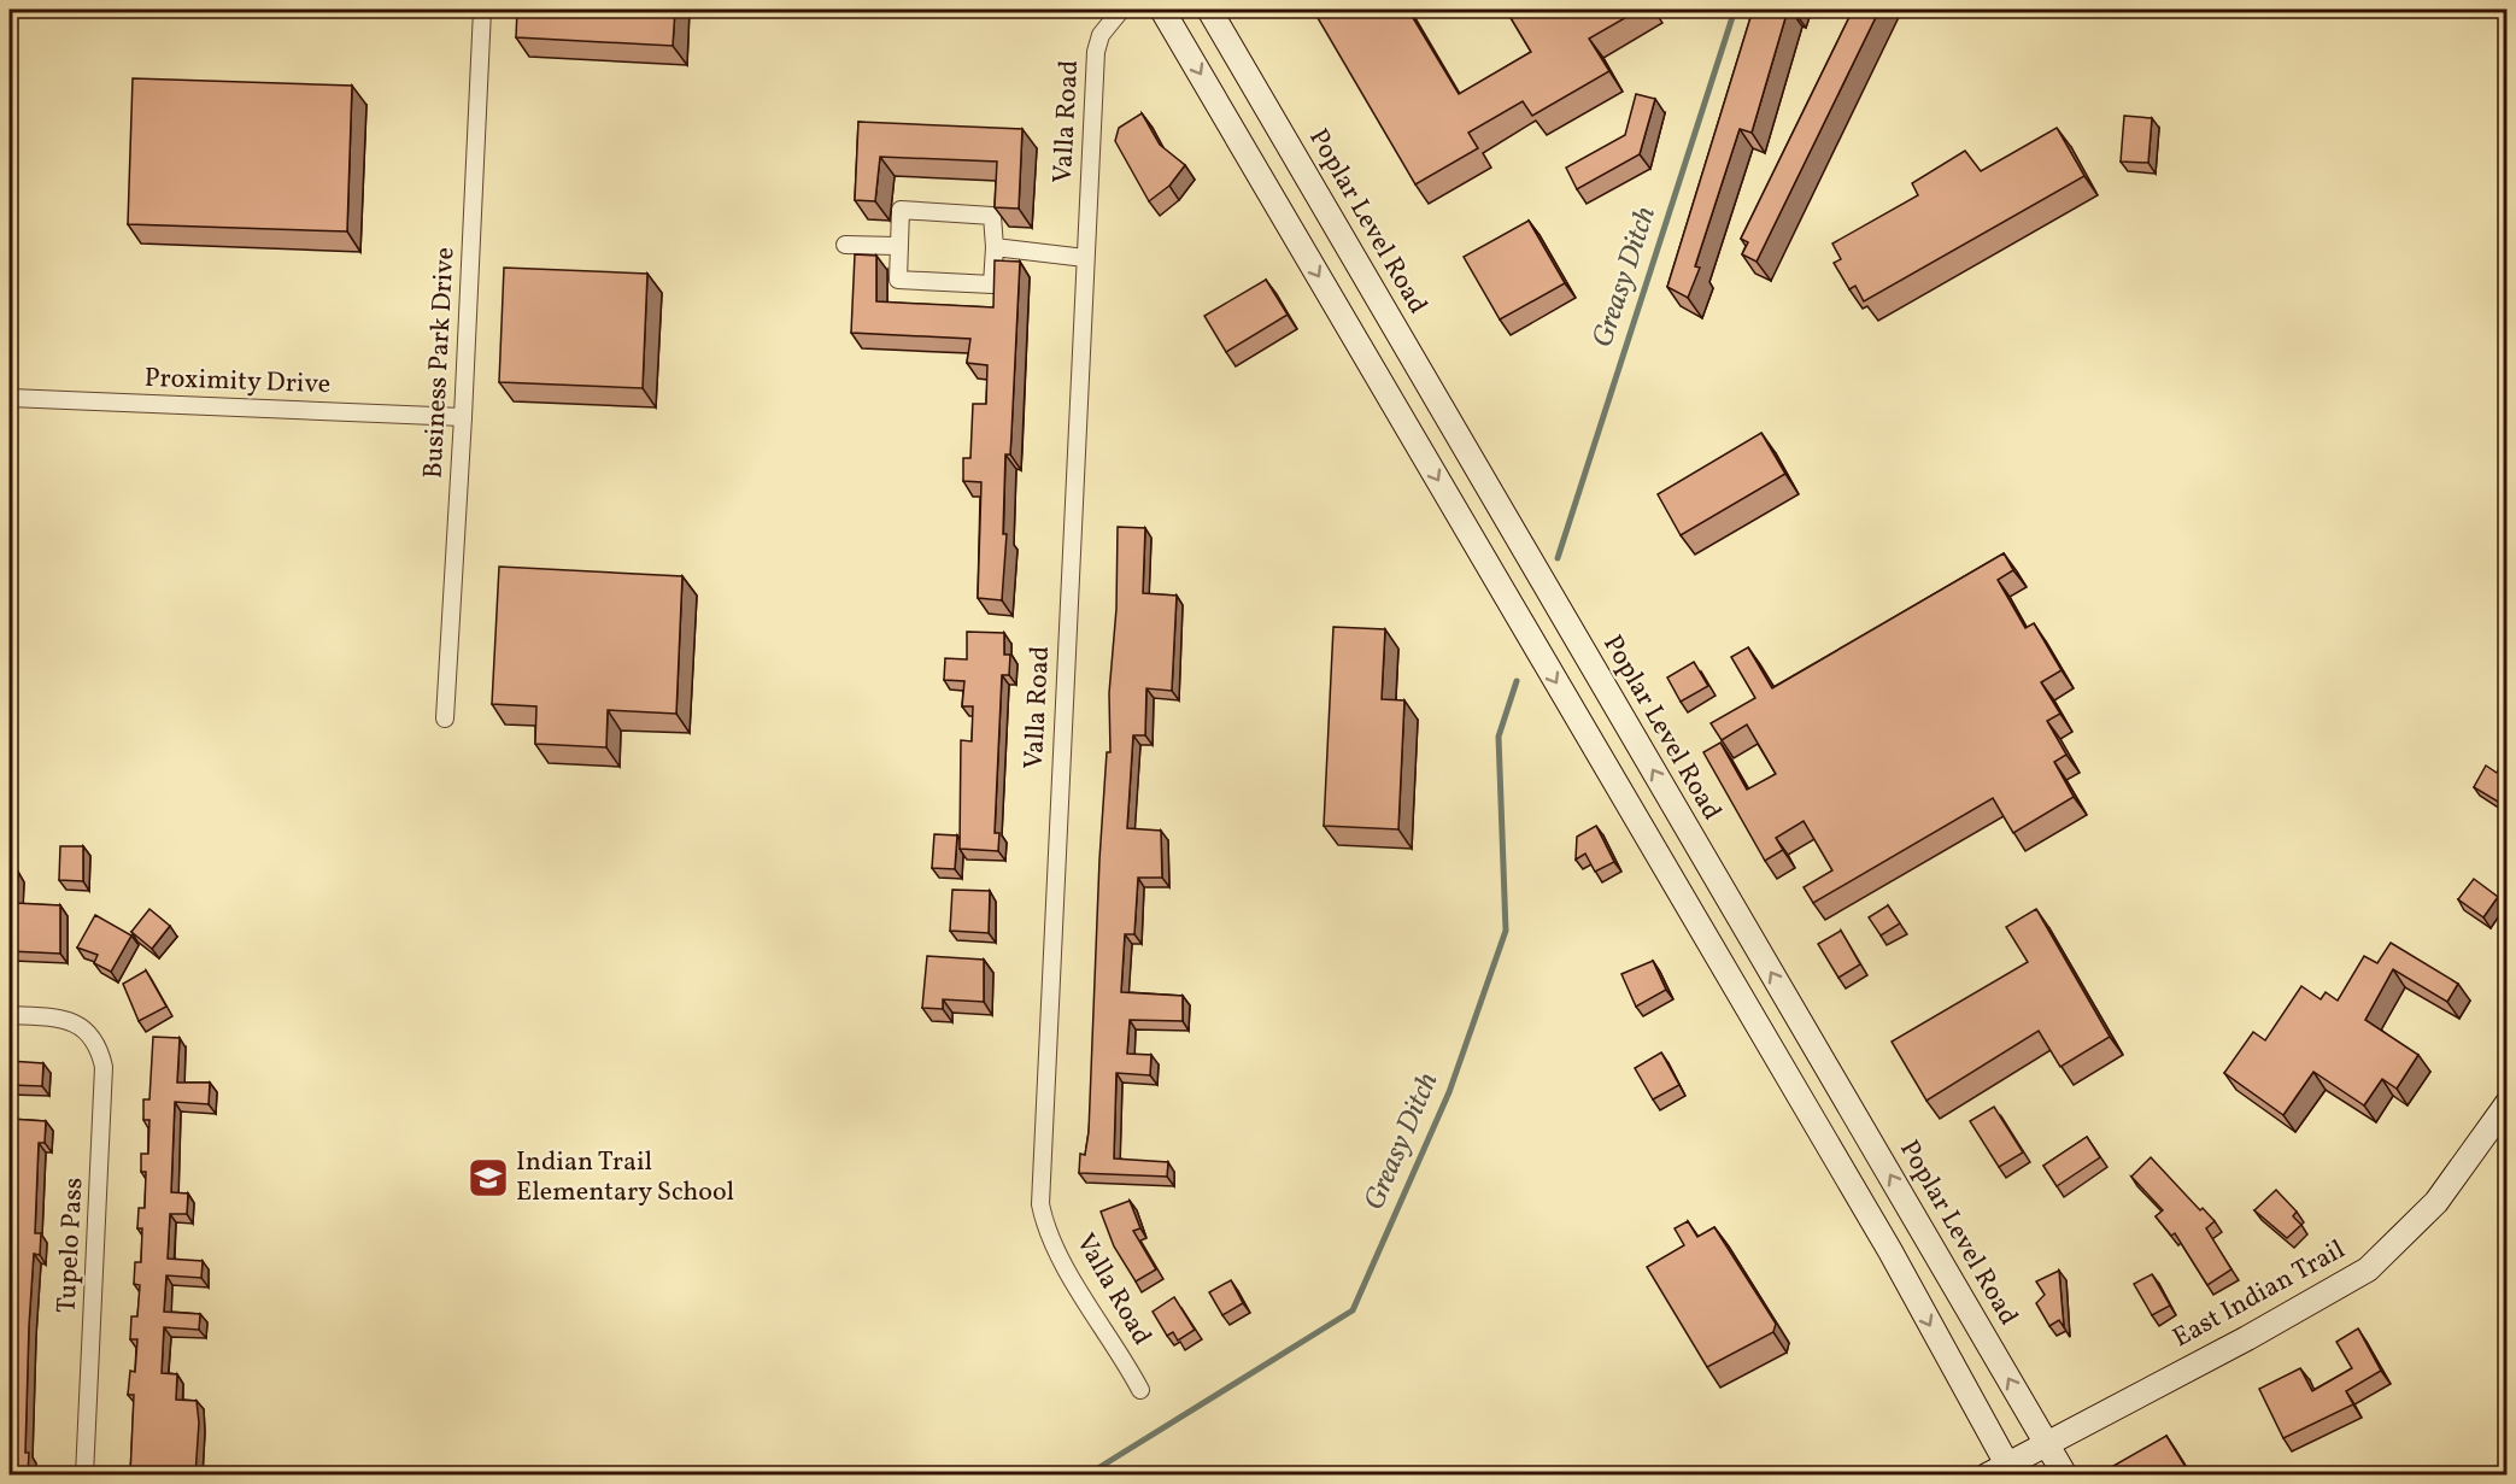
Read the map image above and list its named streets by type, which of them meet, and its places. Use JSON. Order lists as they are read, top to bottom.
{
  "streets": {
    "main road": ["Poplar Level Road", "East Indian Trail"],
    "street": [
      "Valla Road",
      "Business Park Drive",
      "Proximity Drive",
      "Tupelo Pass"
    ]
  },
  "crossings": [
    ["Poplar Level Road", "East Indian Trail"],
    ["Business Park Drive", "Proximity Drive"]
  ],
  "water": ["Greasy Ditch"],
  "places": {
    "school or university": ["Indian Trail Elementary School"]
  }
}
